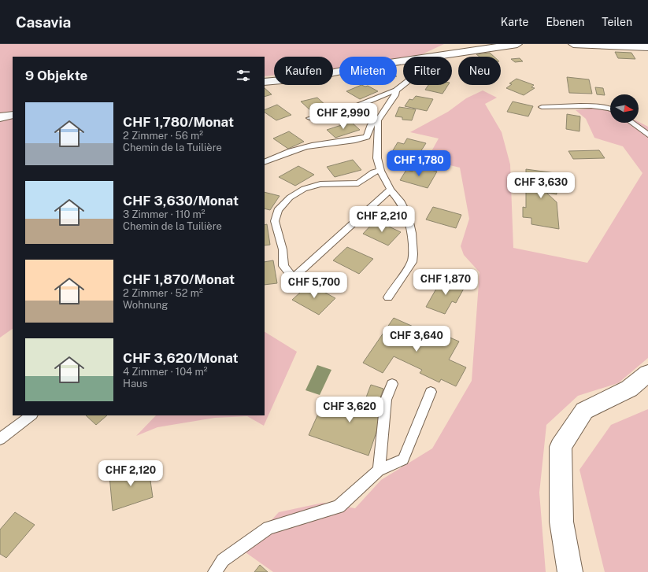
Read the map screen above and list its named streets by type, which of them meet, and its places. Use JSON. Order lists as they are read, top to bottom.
{
  "north": "right",
  "page": {
    "header": "Casavia",
    "nav": ["Karte", "Ebenen", "Teilen"],
    "chip": [
      "Kaufen",
      "Mieten",
      "Filter",
      "Neu"
    ],
    "heading": "9 Objekte",
    "list": [
      {
        "name": "CHF 1,780/Monat",
        "note": "2 Zimmer · 56 m² · Chemin de la Tuilière"
      },
      {
        "name": "CHF 3,630/Monat",
        "note": "3 Zimmer · 110 m² · Chemin de la Tuilière"
      },
      {
        "name": "CHF 1,870/Monat",
        "note": "2 Zimmer · 52 m² · Wohnung"
      },
      {
        "name": "CHF 3,620/Monat",
        "note": "4 Zimmer · 104 m² · Haus"
      }
    ],
    "price": [
      "CHF 2,990",
      "CHF 1,780",
      "CHF 3,630",
      "CHF 2,210",
      "CHF 1,870",
      "CHF 5,700",
      "CHF 3,640",
      "CHF 3,620",
      "CHF 2,120"
    ]
  }
}
